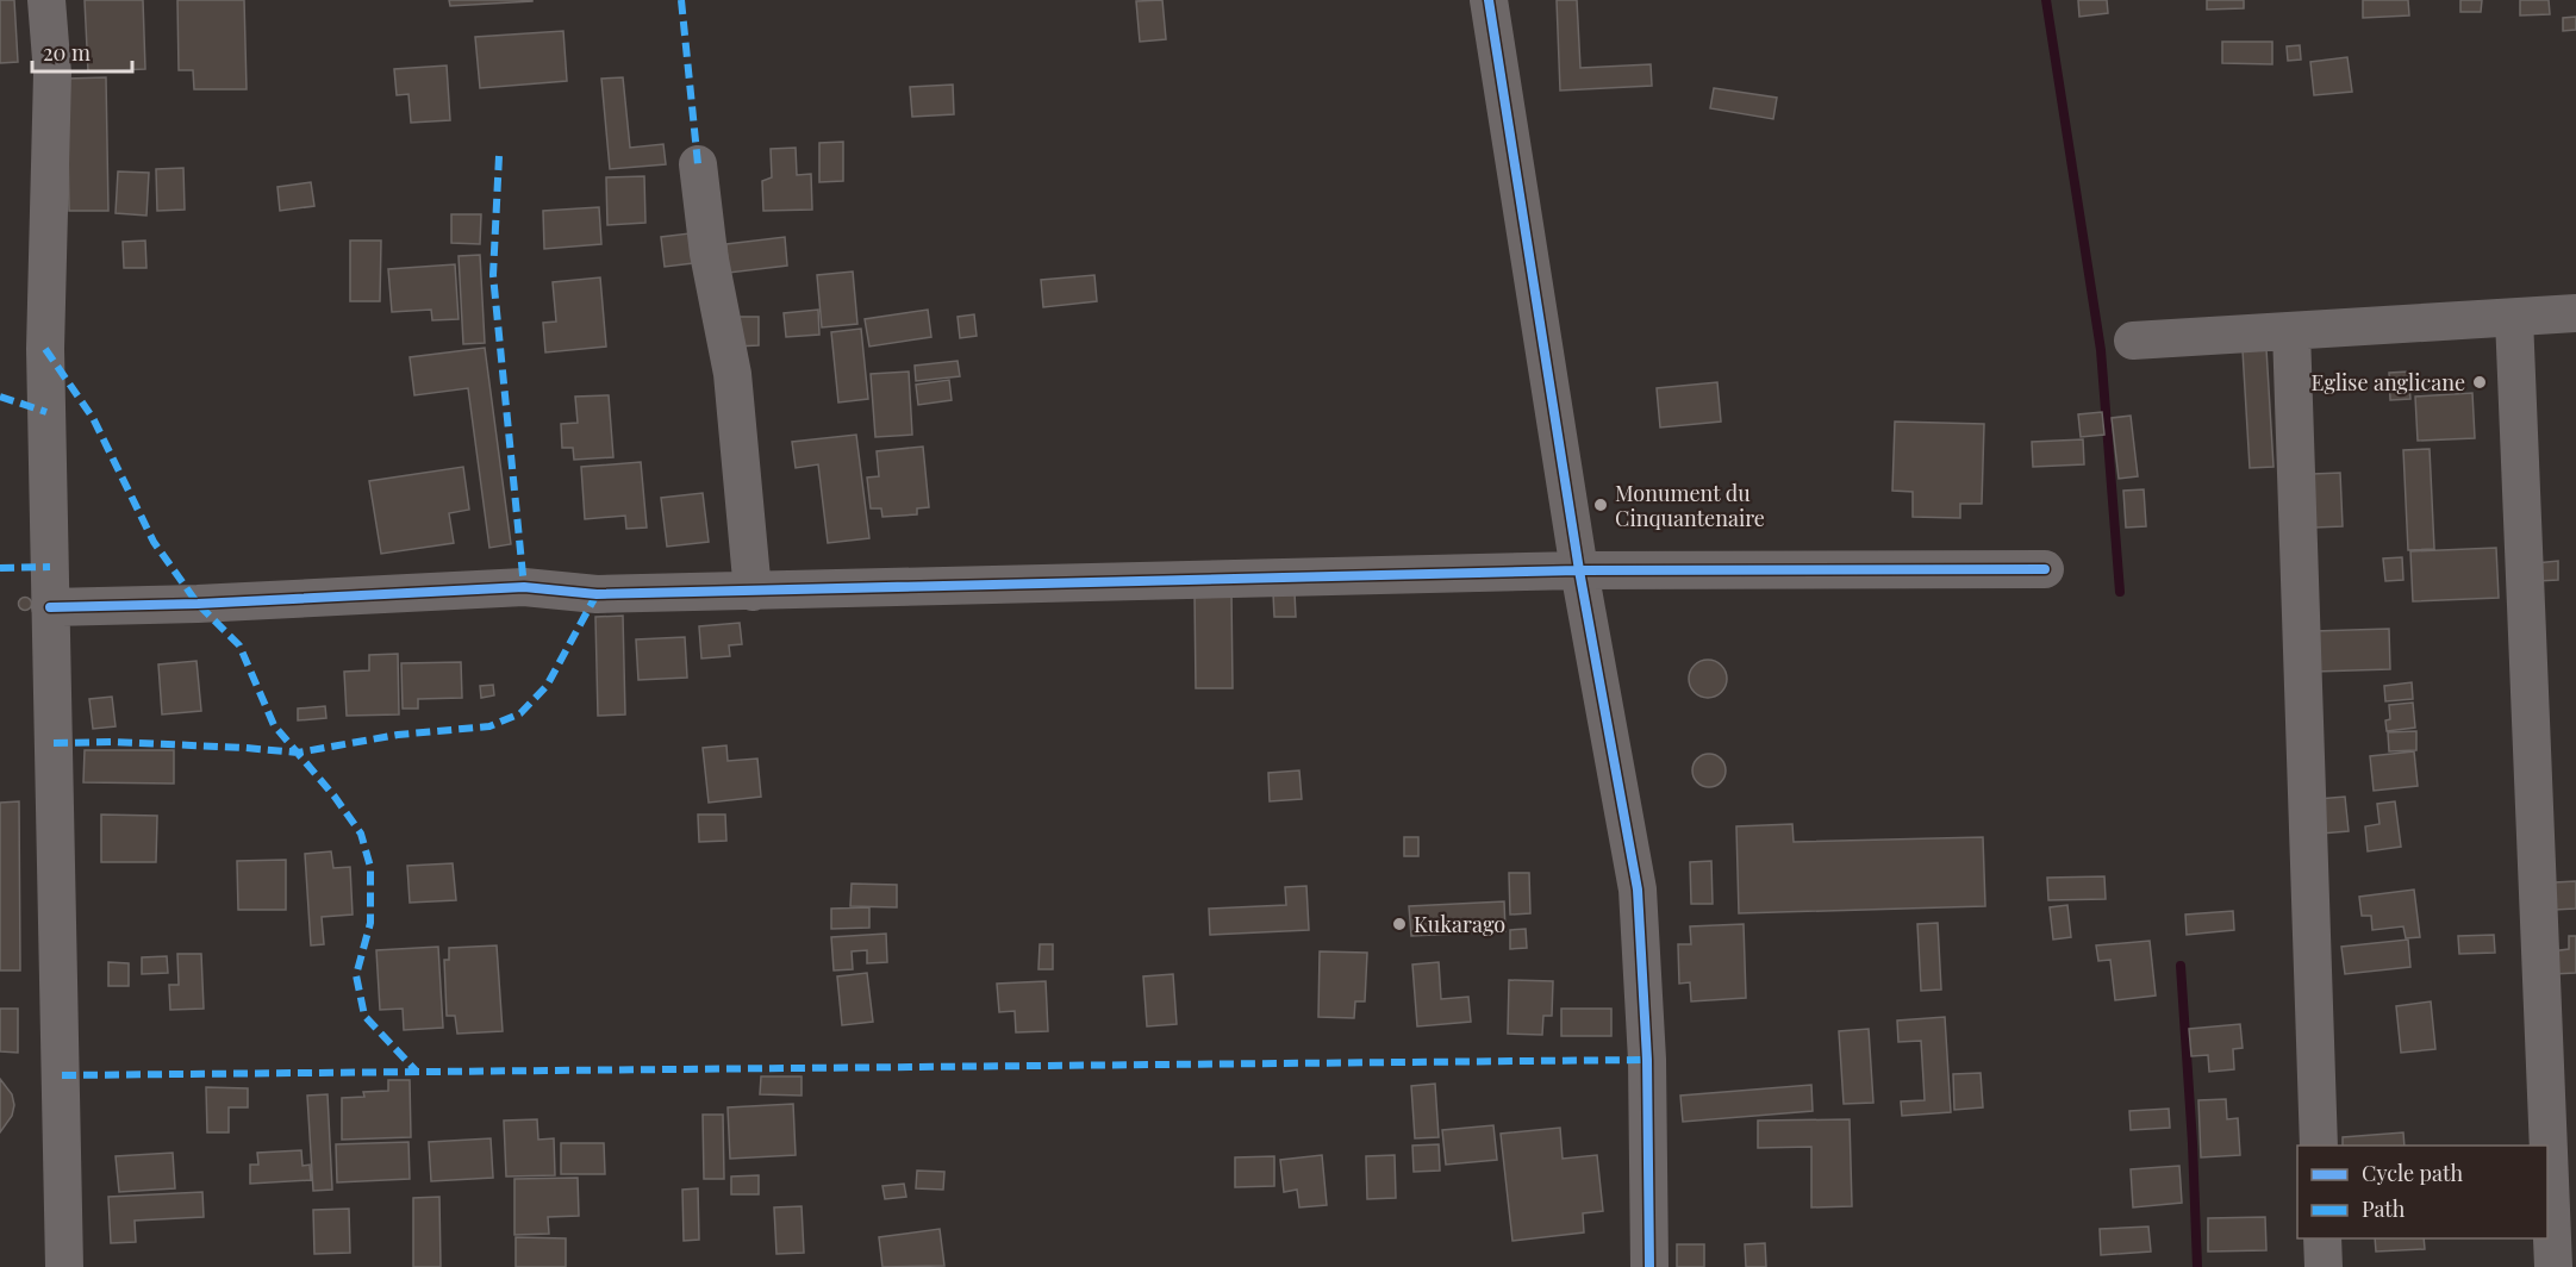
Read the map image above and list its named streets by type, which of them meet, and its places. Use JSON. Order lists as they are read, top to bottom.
{
  "places": ["Eglise anglicane", "Monument du Cinquantenaire", "Kukarago"],
  "legend": ["Cycle path", "Path"],
  "scale_bar": "20 m"
}
